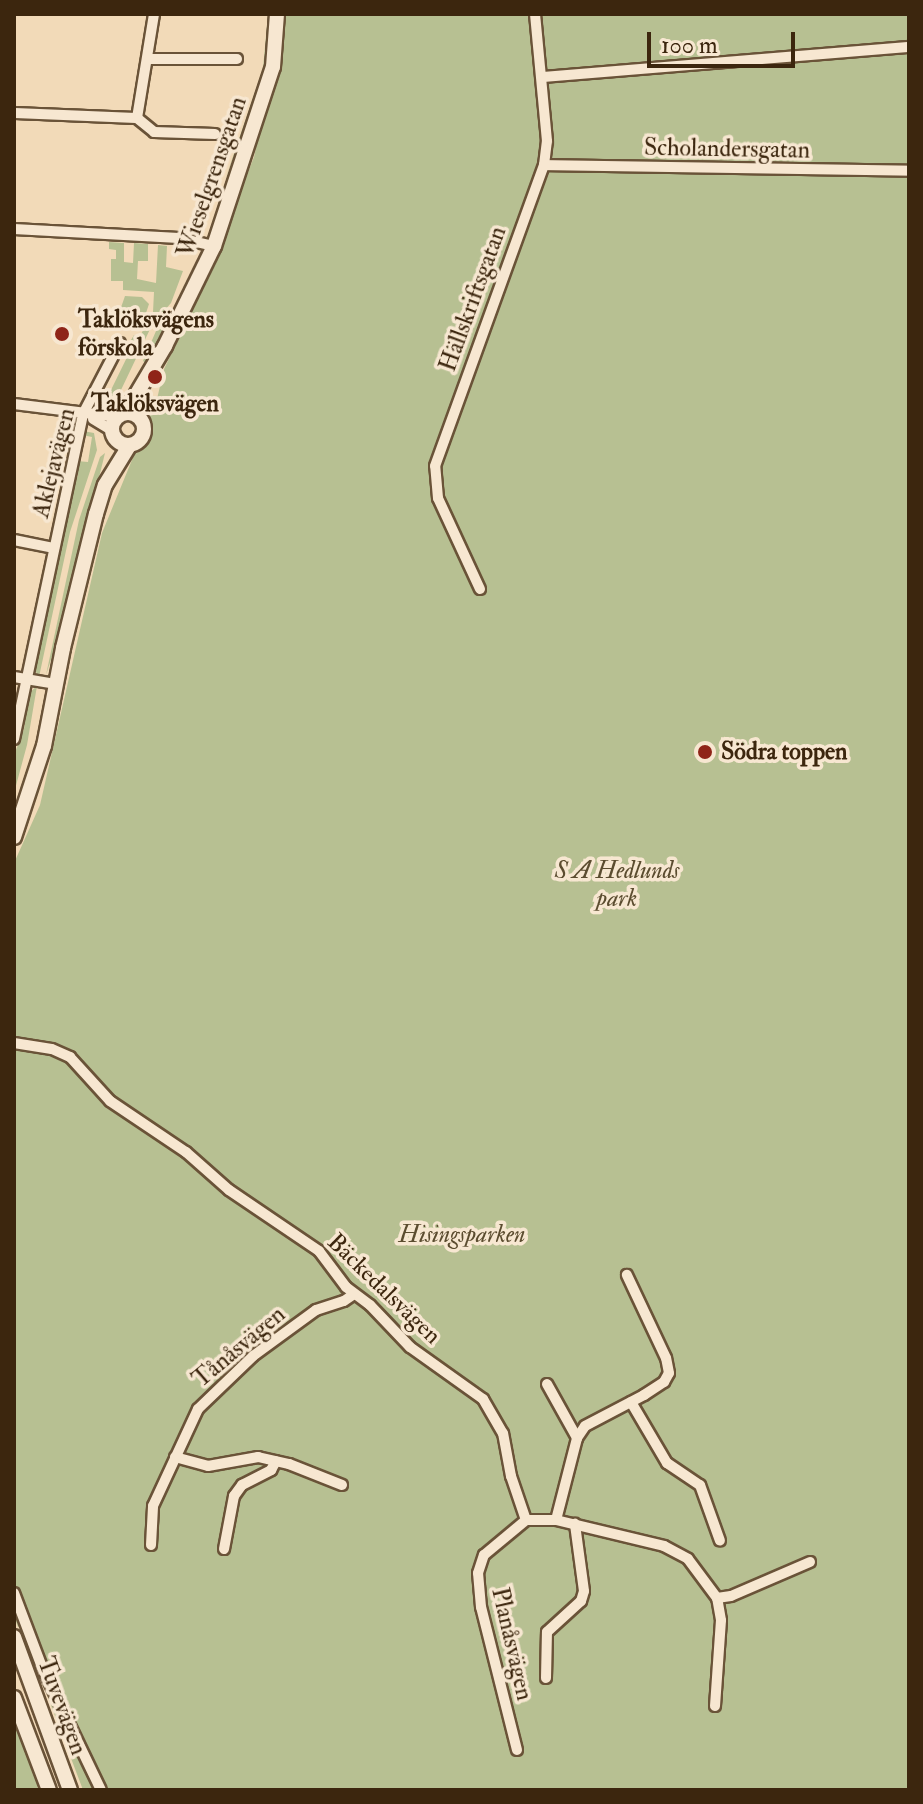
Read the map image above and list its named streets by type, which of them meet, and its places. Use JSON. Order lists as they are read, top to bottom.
{
  "streets": {
    "street": [
      "Scholandersgatan",
      "Wieselgrensgatan",
      "Hällskriftsgatan",
      "Aklejavägen",
      "Bäckedalsvägen",
      "Tånåsvägen",
      "Planåsvägen",
      "Tuvevägen"
    ]
  },
  "crossings": [
    ["Scholandersgatan", "Hällskriftsgatan"],
    ["Bäckedalsvägen", "Tånåsvägen"],
    ["Bäckedalsvägen", "Planåsvägen"]
  ],
  "parks": ["S A Hedlunds park", "Hisingsparken"],
  "places": ["Taklöksvägens förskola", "Taklöksvägen", "Södra toppen"],
  "scale_bar": "100 m"
}
